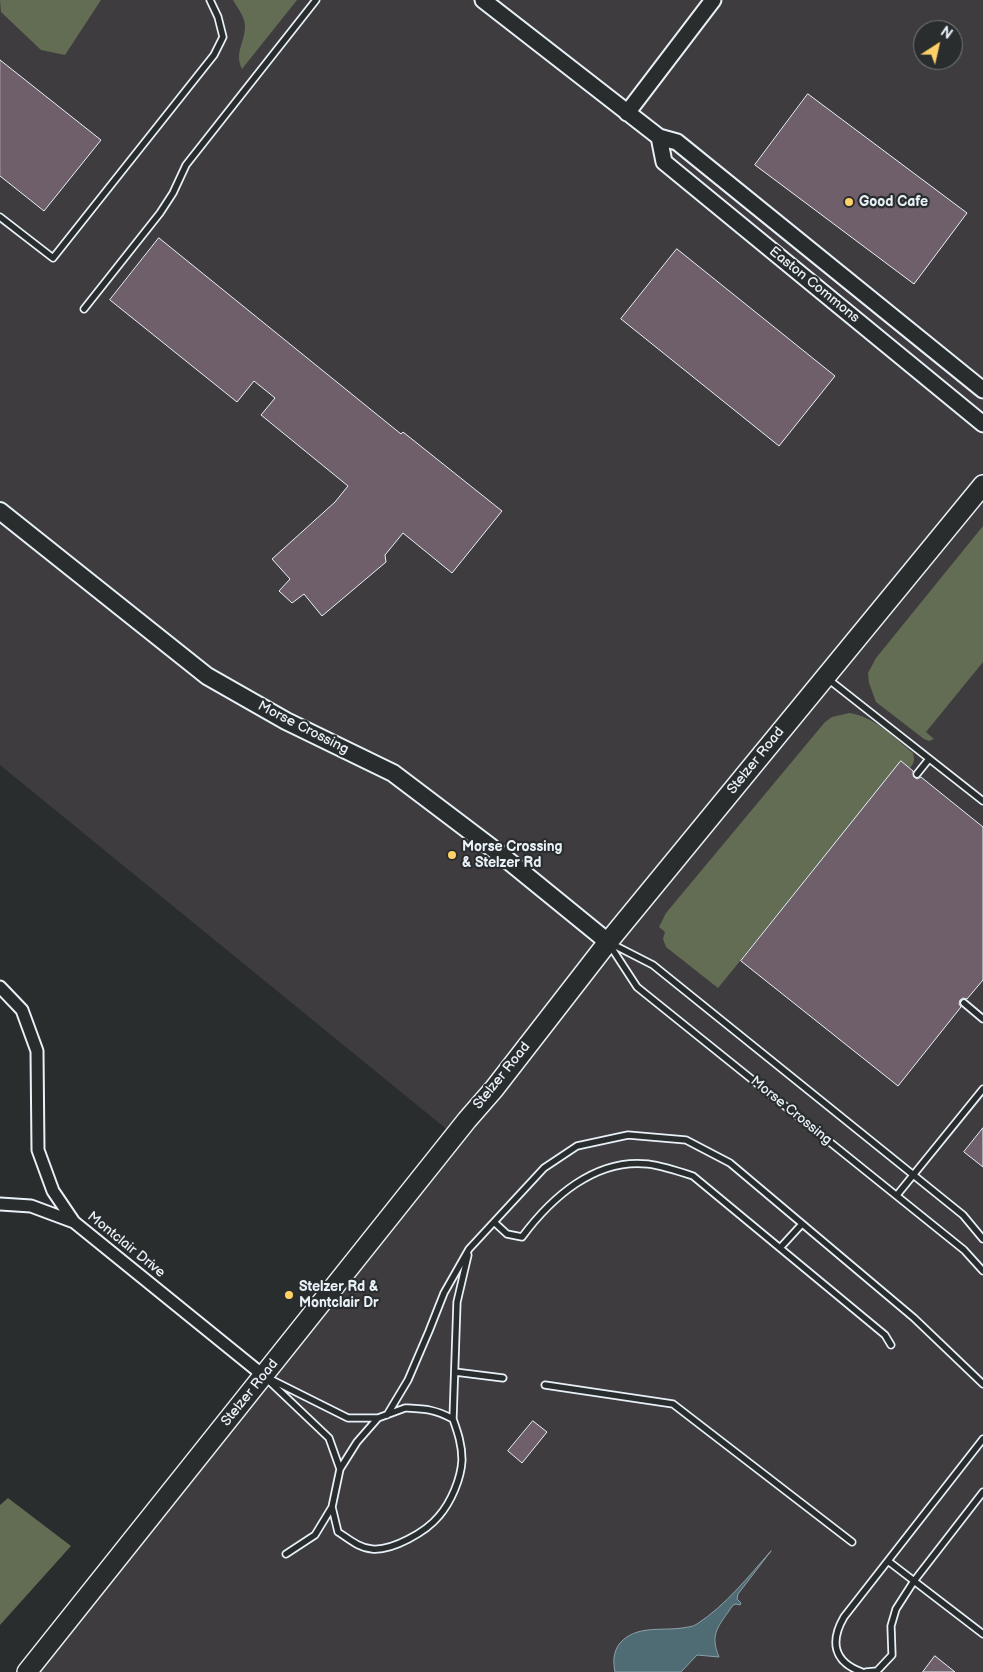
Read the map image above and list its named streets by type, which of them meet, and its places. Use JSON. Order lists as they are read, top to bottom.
{
  "streets": {
    "main road": ["Morse Crossing", "Stelzer Road"],
    "street": ["Easton Commons", "Montclair Drive"]
  },
  "crossings": [
    ["Morse Crossing", "Stelzer Road"],
    ["Stelzer Road", "Montclair Drive"]
  ],
  "places": ["Good Cafe", "Morse Crossing & Stelzer Rd", "Stelzer Rd & Montclair Dr"],
  "north": "top right"
}
